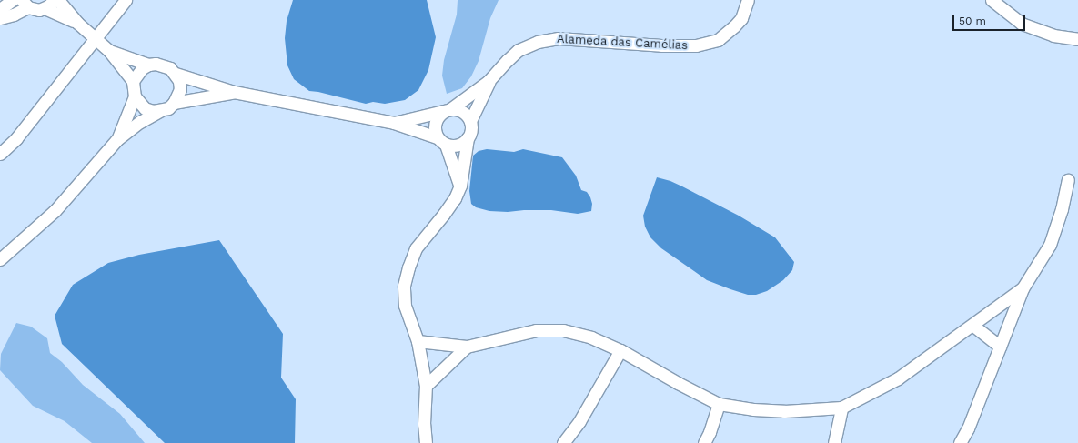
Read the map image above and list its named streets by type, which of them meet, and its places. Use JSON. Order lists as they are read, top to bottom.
{
  "streets": {
    "street": ["Alameda das Camélias"]
  },
  "scale_bar": "50 m"
}
